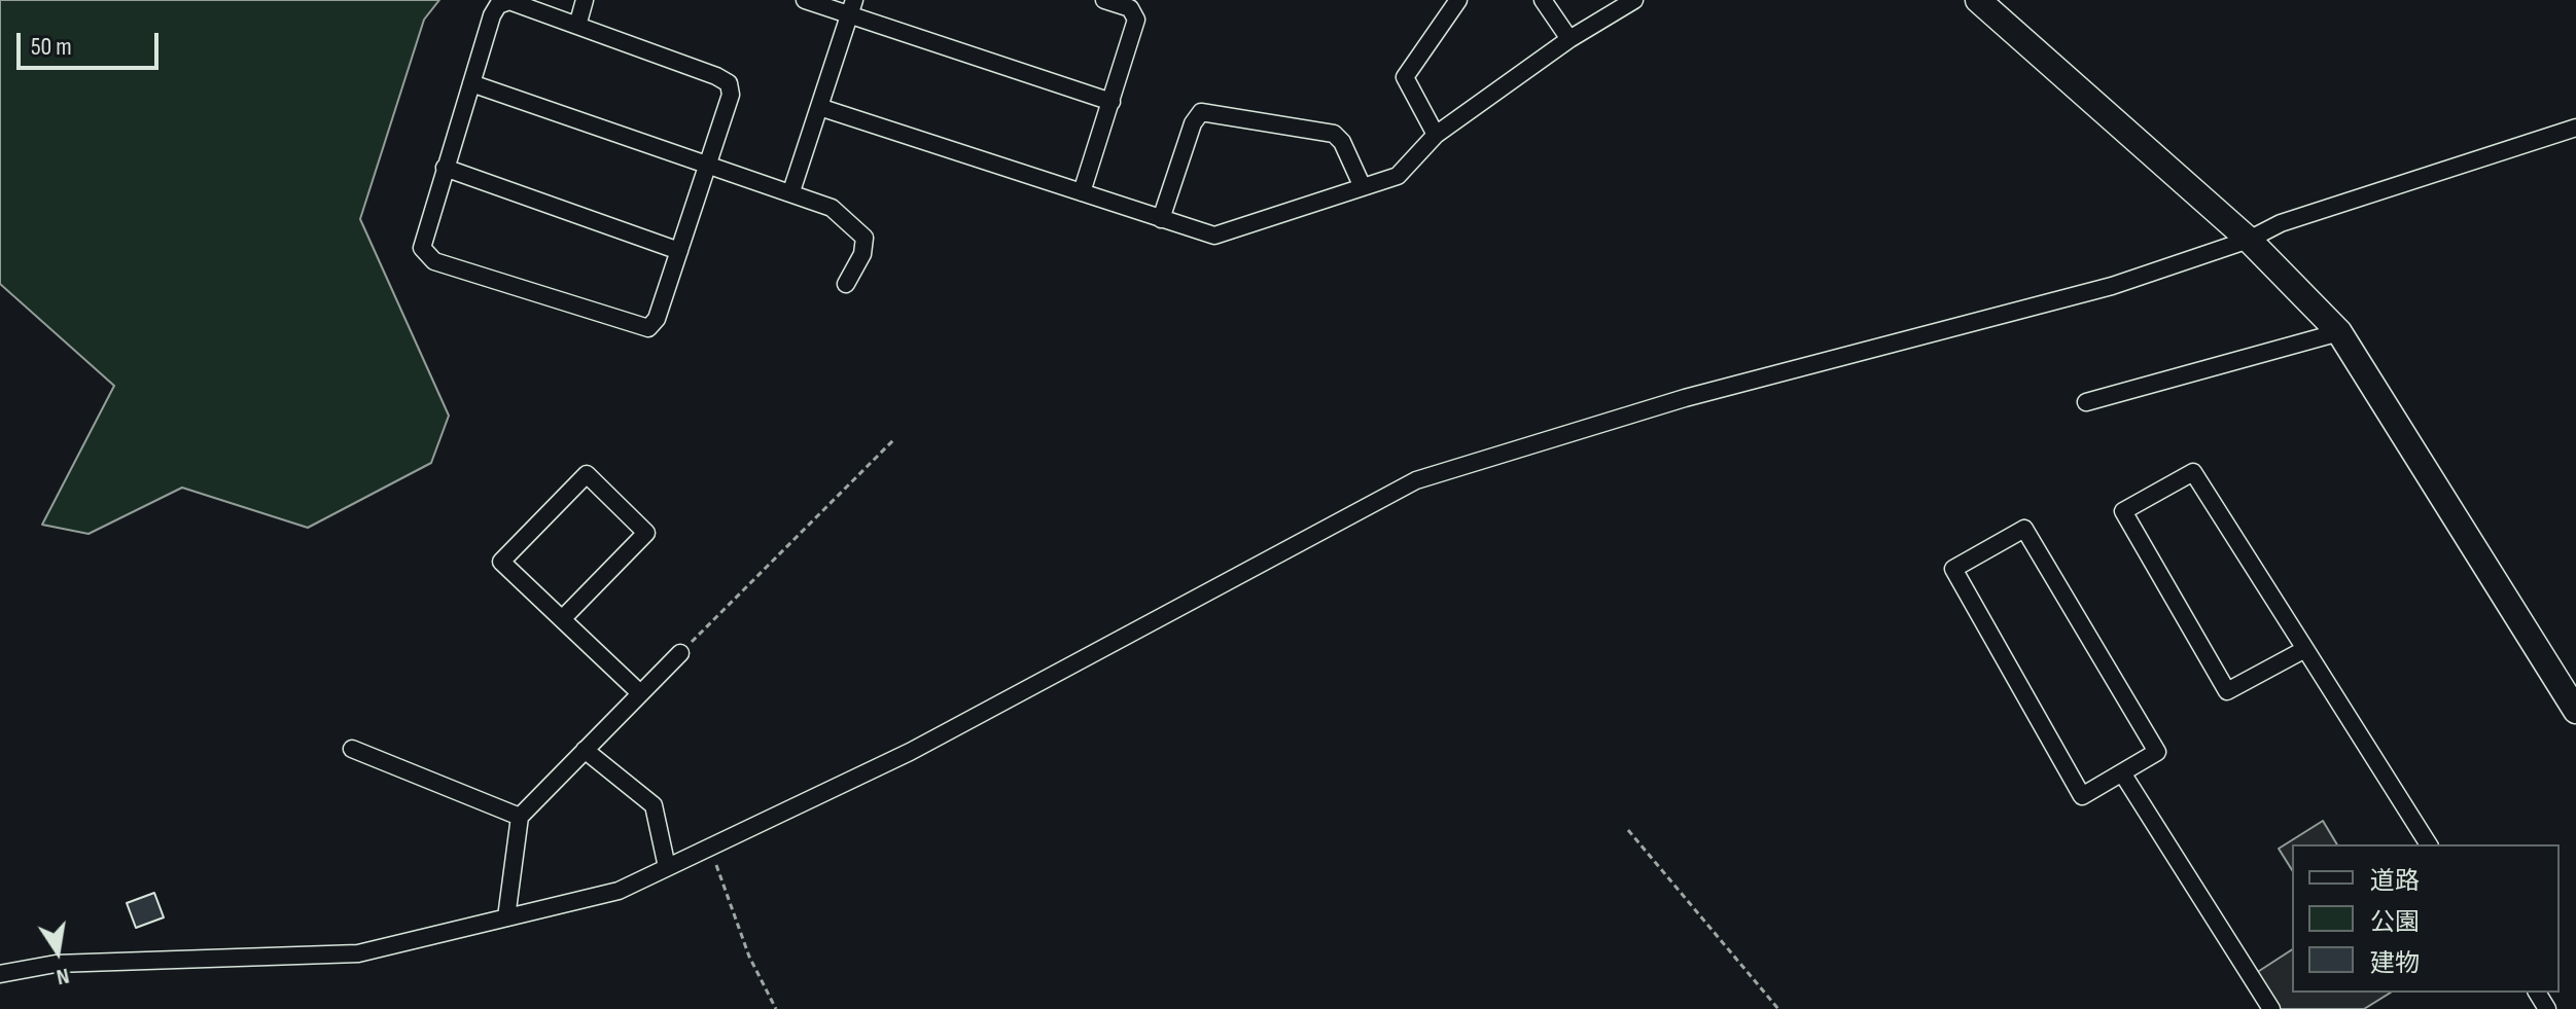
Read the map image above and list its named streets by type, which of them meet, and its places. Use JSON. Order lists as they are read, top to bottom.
{
  "legend": ["道路", "公園", "建物"],
  "scale_bar": "50 m",
  "north": "bottom"
}
